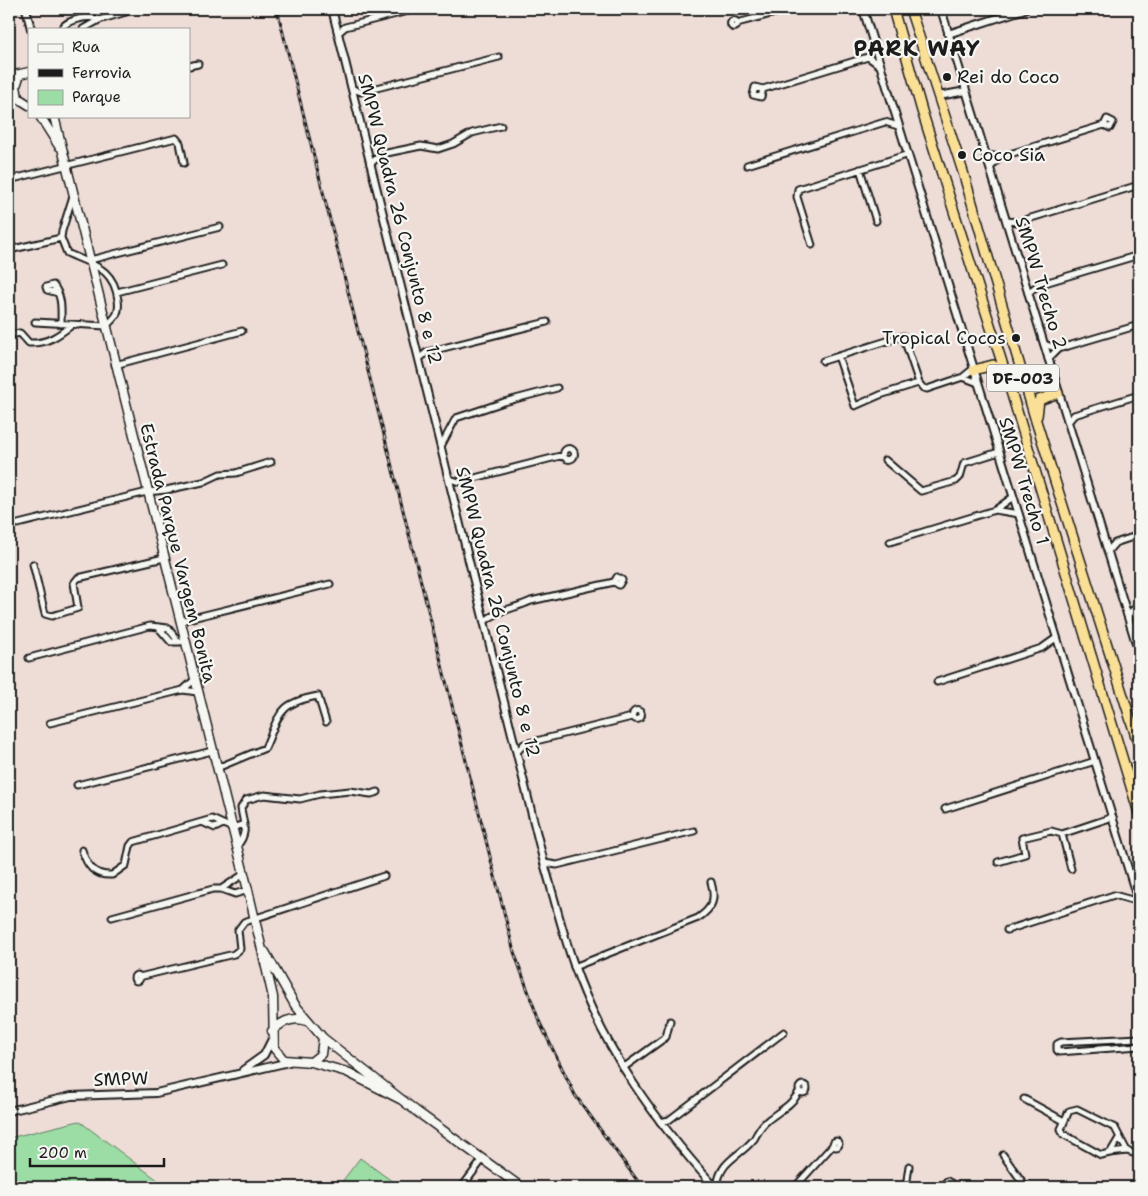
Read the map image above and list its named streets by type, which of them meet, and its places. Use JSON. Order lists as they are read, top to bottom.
{
  "streets": {
    "highway": ["DF-003"],
    "main road": ["Estrada Parque Vargem Bonita"],
    "street": [
      "SMPW Quadra 26 Conjunto 8 e 12",
      "SMPW Trecho 2",
      "SMPW Trecho 1",
      "SMPW"
    ]
  },
  "crossings": [
    ["Estrada Parque Vargem Bonita", "SMPW"]
  ],
  "districts": ["PARK WAY"],
  "places": ["Rei do Coco", "Coco Sia", "Tropical Cocos"],
  "legend": ["Rua", "Ferrovia", "Parque"],
  "scale_bar": "200 m"
}
